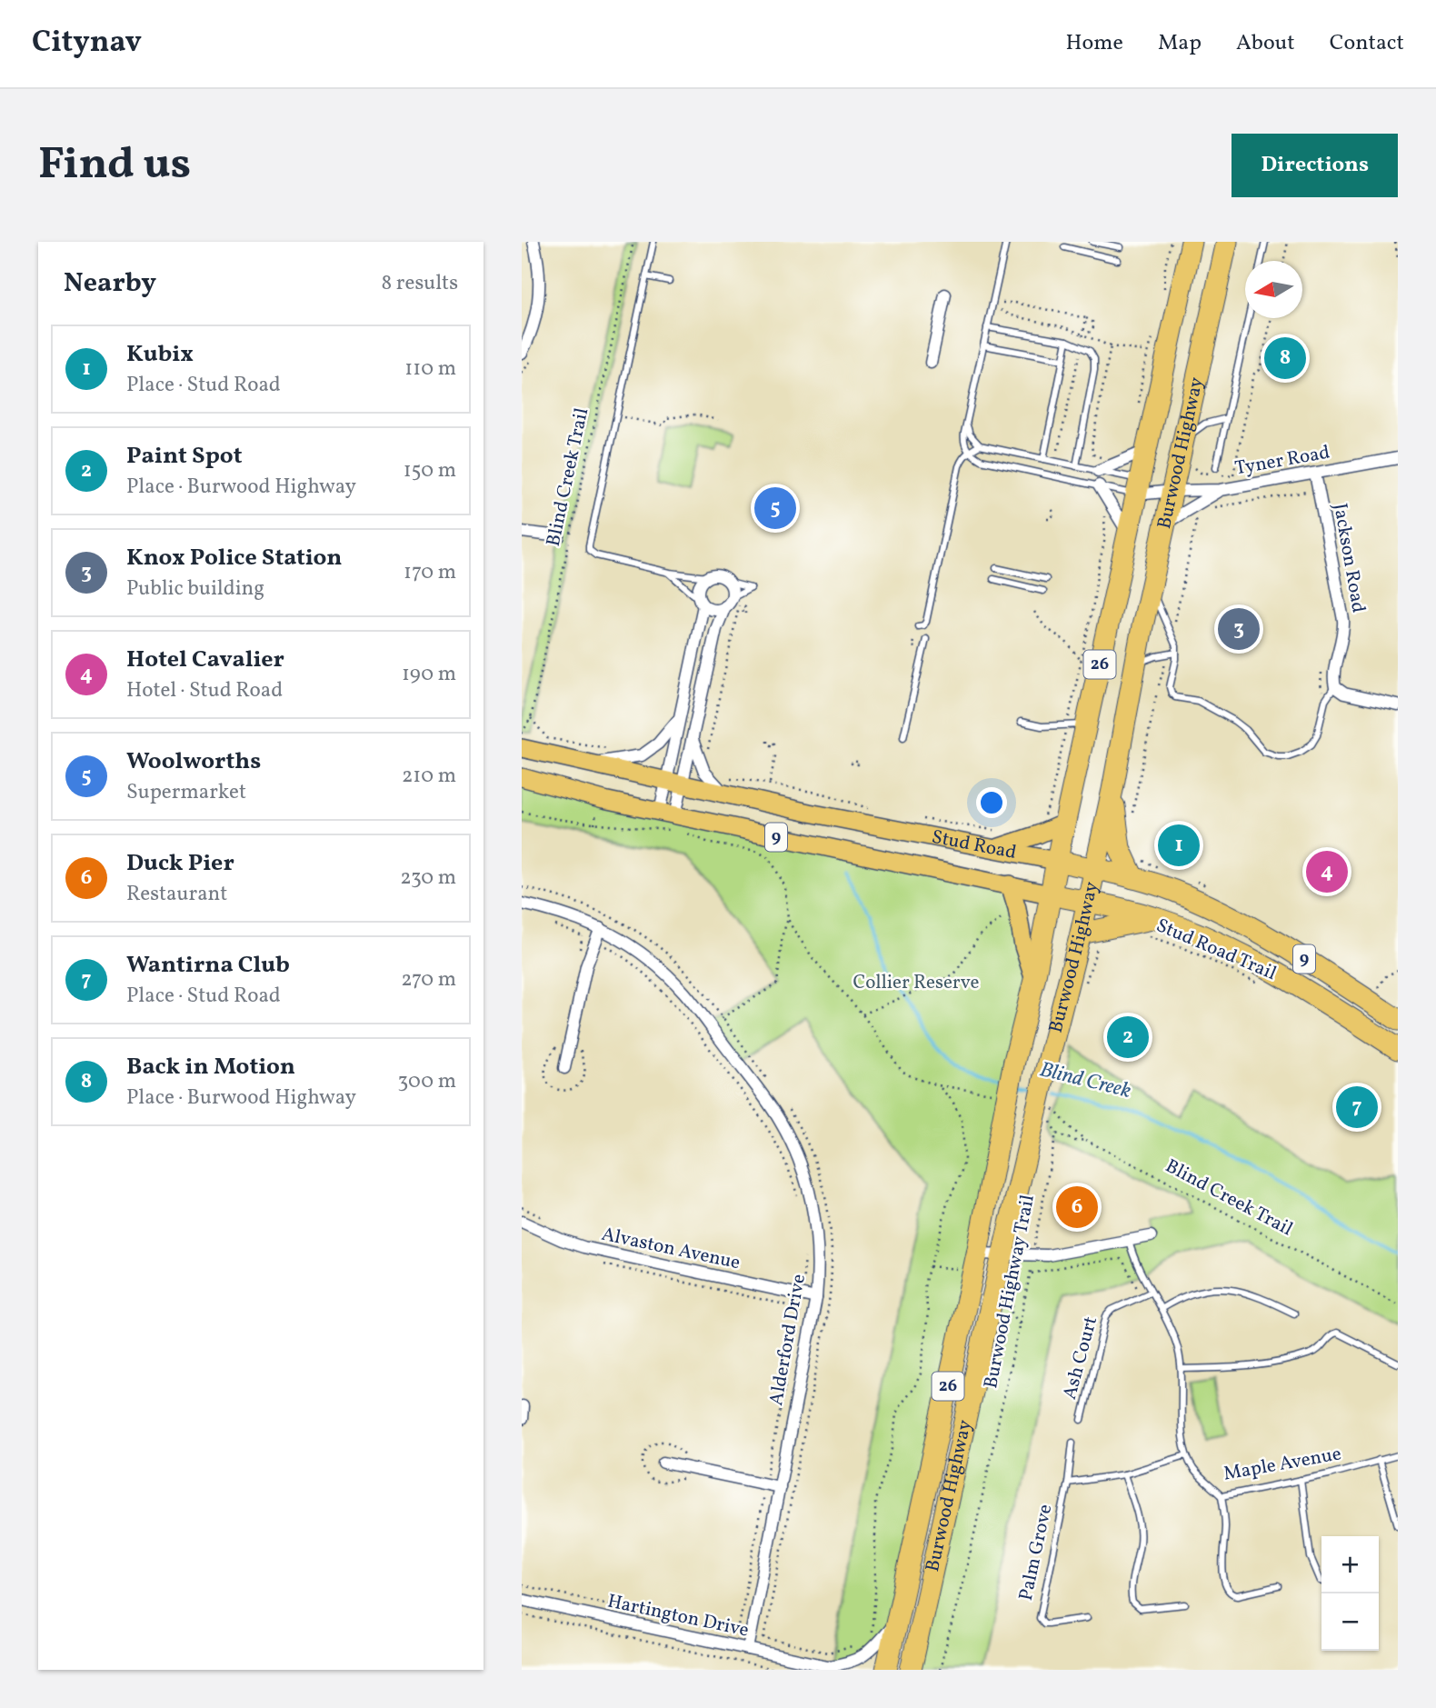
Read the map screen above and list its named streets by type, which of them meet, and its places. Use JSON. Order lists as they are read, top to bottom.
{
  "streets": {
    "highway": [
      "Burwood Highway",
      "26",
      "9",
      "Stud Road"
    ],
    "street": [
      "Tyner Road",
      "Jackson Road",
      "Alvaston Avenue",
      "Alderford Drive",
      "Hartington Drive"
    ],
    "lane": ["Ash Court", "Maple Avenue", "Palm Grove"],
    "path": ["Blind Creek Trail", "Stud Road Trail", "Burwood Highway Trail"]
  },
  "crossings": [
    ["Burwood Highway", "Tyner Road"],
    ["Burwood Highway", "Blind Creek Trail"],
    ["Burwood Highway", "Stud Road"],
    ["Burwood Highway", "Hartington Drive"],
    ["Tyner Road", "Jackson Road"],
    ["Blind Creek Trail", "Burwood Highway Trail"],
    ["Stud Road", "Stud Road Trail"],
    ["Alvaston Avenue", "Alderford Drive"],
    ["Alderford Drive", "Hartington Drive"],
    ["Ash Court", "Maple Avenue"],
    ["Maple Avenue", "Palm Grove"]
  ],
  "water": ["Blind Creek"],
  "parks": ["Collier Reserve"],
  "north": "left",
  "page": {
    "header": "Citynav",
    "nav": [
      "Home",
      "Map",
      "About",
      "Contact"
    ],
    "buttons": "Directions",
    "title": "Find us",
    "heading": ["Nearby", "8 results"],
    "list": [
      {
        "mark": "1",
        "name": "Kubix",
        "note": "Place · Stud Road",
        "value": "110 m"
      },
      {
        "mark": "2",
        "name": "Paint Spot",
        "note": "Place · Burwood Highway",
        "value": "150 m"
      },
      {
        "mark": "3",
        "name": "Knox Police Station",
        "note": "Public building",
        "value": "170 m"
      },
      {
        "mark": "4",
        "name": "Hotel Cavalier",
        "note": "Hotel · Stud Road",
        "value": "190 m"
      },
      {
        "mark": "5",
        "name": "Woolworths",
        "note": "Supermarket",
        "value": "210 m"
      },
      {
        "mark": "6",
        "name": "Duck Pier",
        "note": "Restaurant",
        "value": "230 m"
      },
      {
        "mark": "7",
        "name": "Wantirna Club",
        "note": "Place · Stud Road",
        "value": "270 m"
      },
      {
        "mark": "8",
        "name": "Back in Motion",
        "note": "Place · Burwood Highway",
        "value": "300 m"
      }
    ],
    "pins": [
      "8",
      "5",
      "3",
      "1",
      "4",
      "2",
      "7",
      "6"
    ],
    "map_buttons": ["+", "−"]
  }
}
